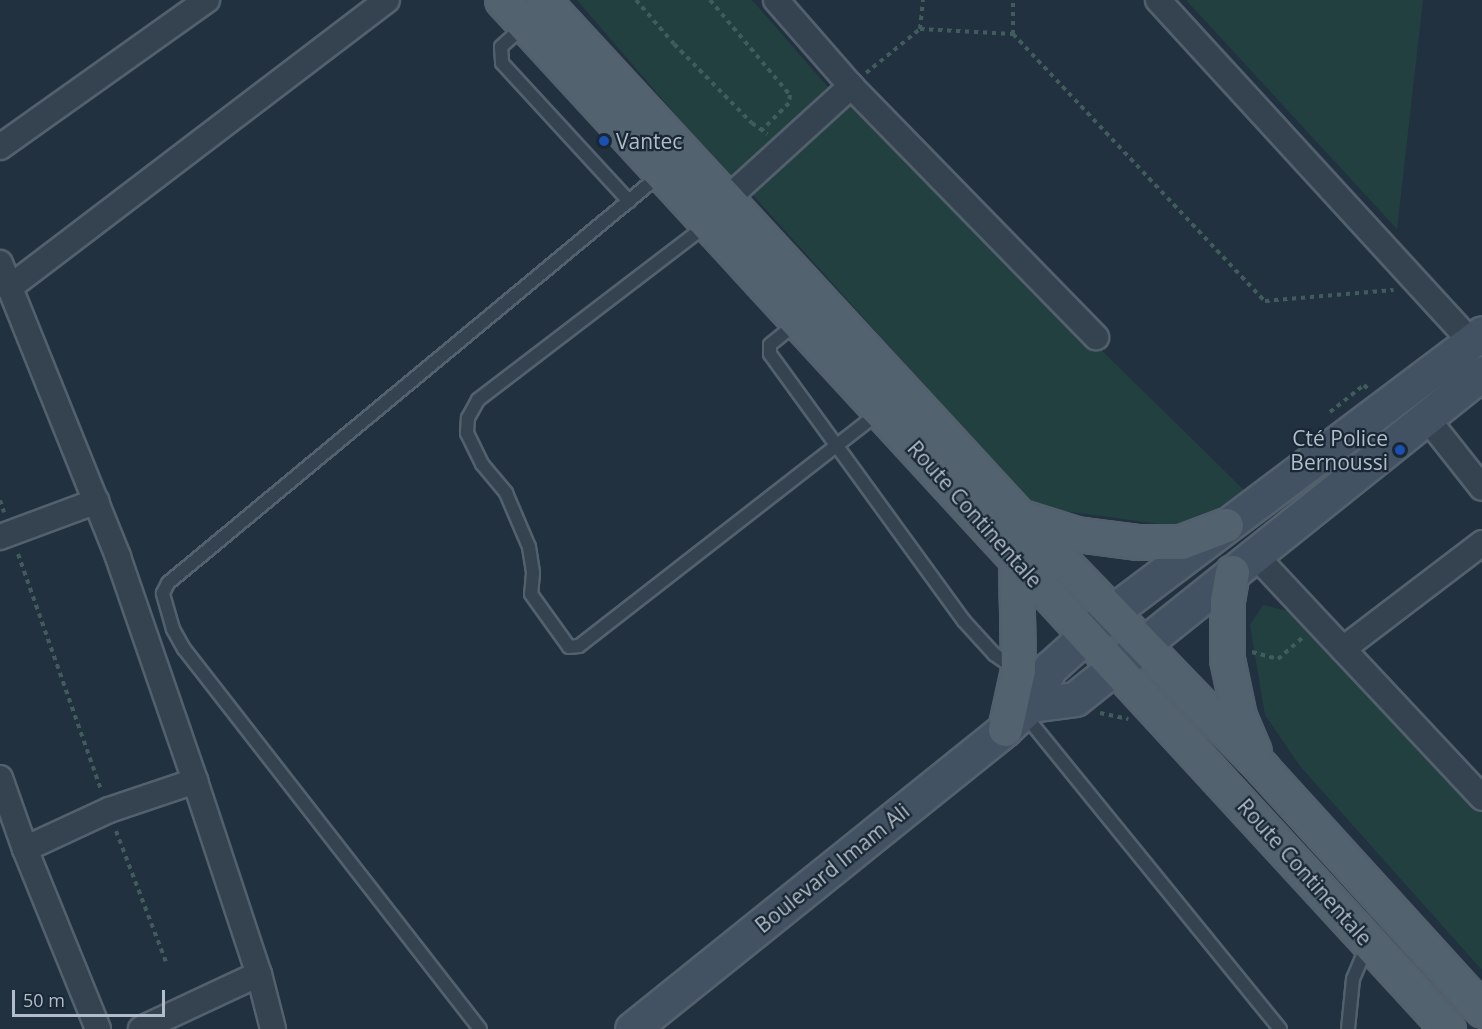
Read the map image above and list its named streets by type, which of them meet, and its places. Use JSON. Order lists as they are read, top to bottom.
{
  "streets": {
    "main road": ["Route Continentale"],
    "street": ["Boulevard Imam Ali"]
  },
  "places": ["Vantec", "Cté Police Bernoussi"],
  "scale_bar": "50 m"
}
